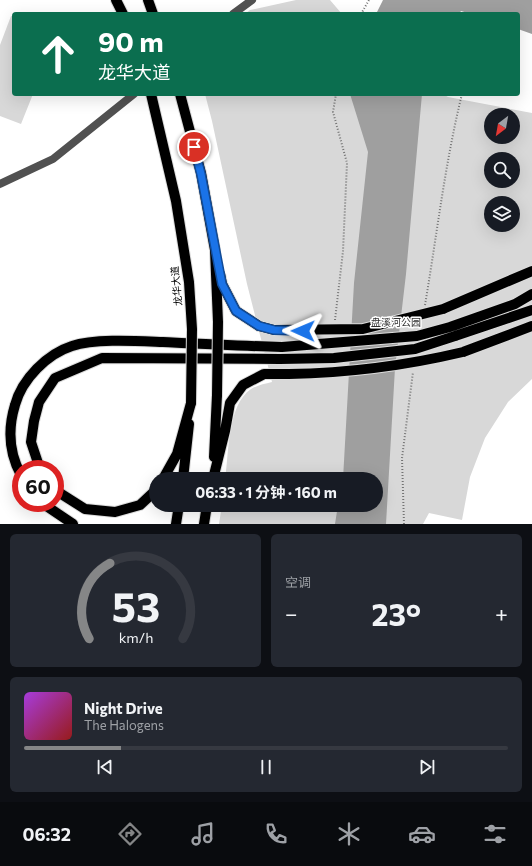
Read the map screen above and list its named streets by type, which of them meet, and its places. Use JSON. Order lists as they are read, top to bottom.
{
  "streets": {
    "main road": ["龙华大道"]
  },
  "parks": ["盘溪河公园"],
  "north": "bottom left",
  "page": {
    "turn": ["90 m", "龙华大道"],
    "limit": "60",
    "trip": "06:33 · 1 分钟 · 160 m",
    "tile": "空调",
    "heat": ["−", "23°", "+"],
    "song": ["Night Drive", "The Halogens"],
    "tabs": "06:32",
    "gauge": ["53", "km/h"]
  }
}
